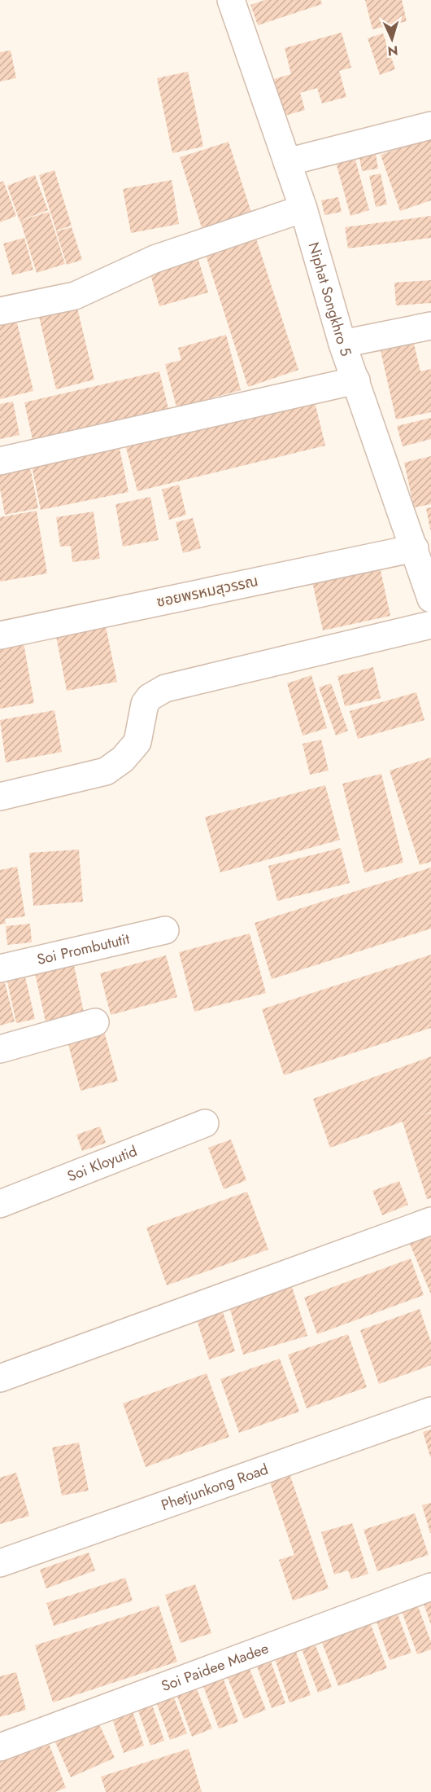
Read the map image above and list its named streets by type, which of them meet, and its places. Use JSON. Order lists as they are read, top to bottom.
{
  "streets": {
    "street": [
      "Niphat Songkhro 5",
      "ซอยพรหมสุวรรณ",
      "Soi Prombututit",
      "Soi Kloyutid",
      "Phetjunkong Road",
      "Soi Paidee Madee"
    ]
  },
  "crossings": [
    ["Niphat Songkhro 5", "ซอยพรหมสุวรรณ"]
  ],
  "north": "bottom"
}
